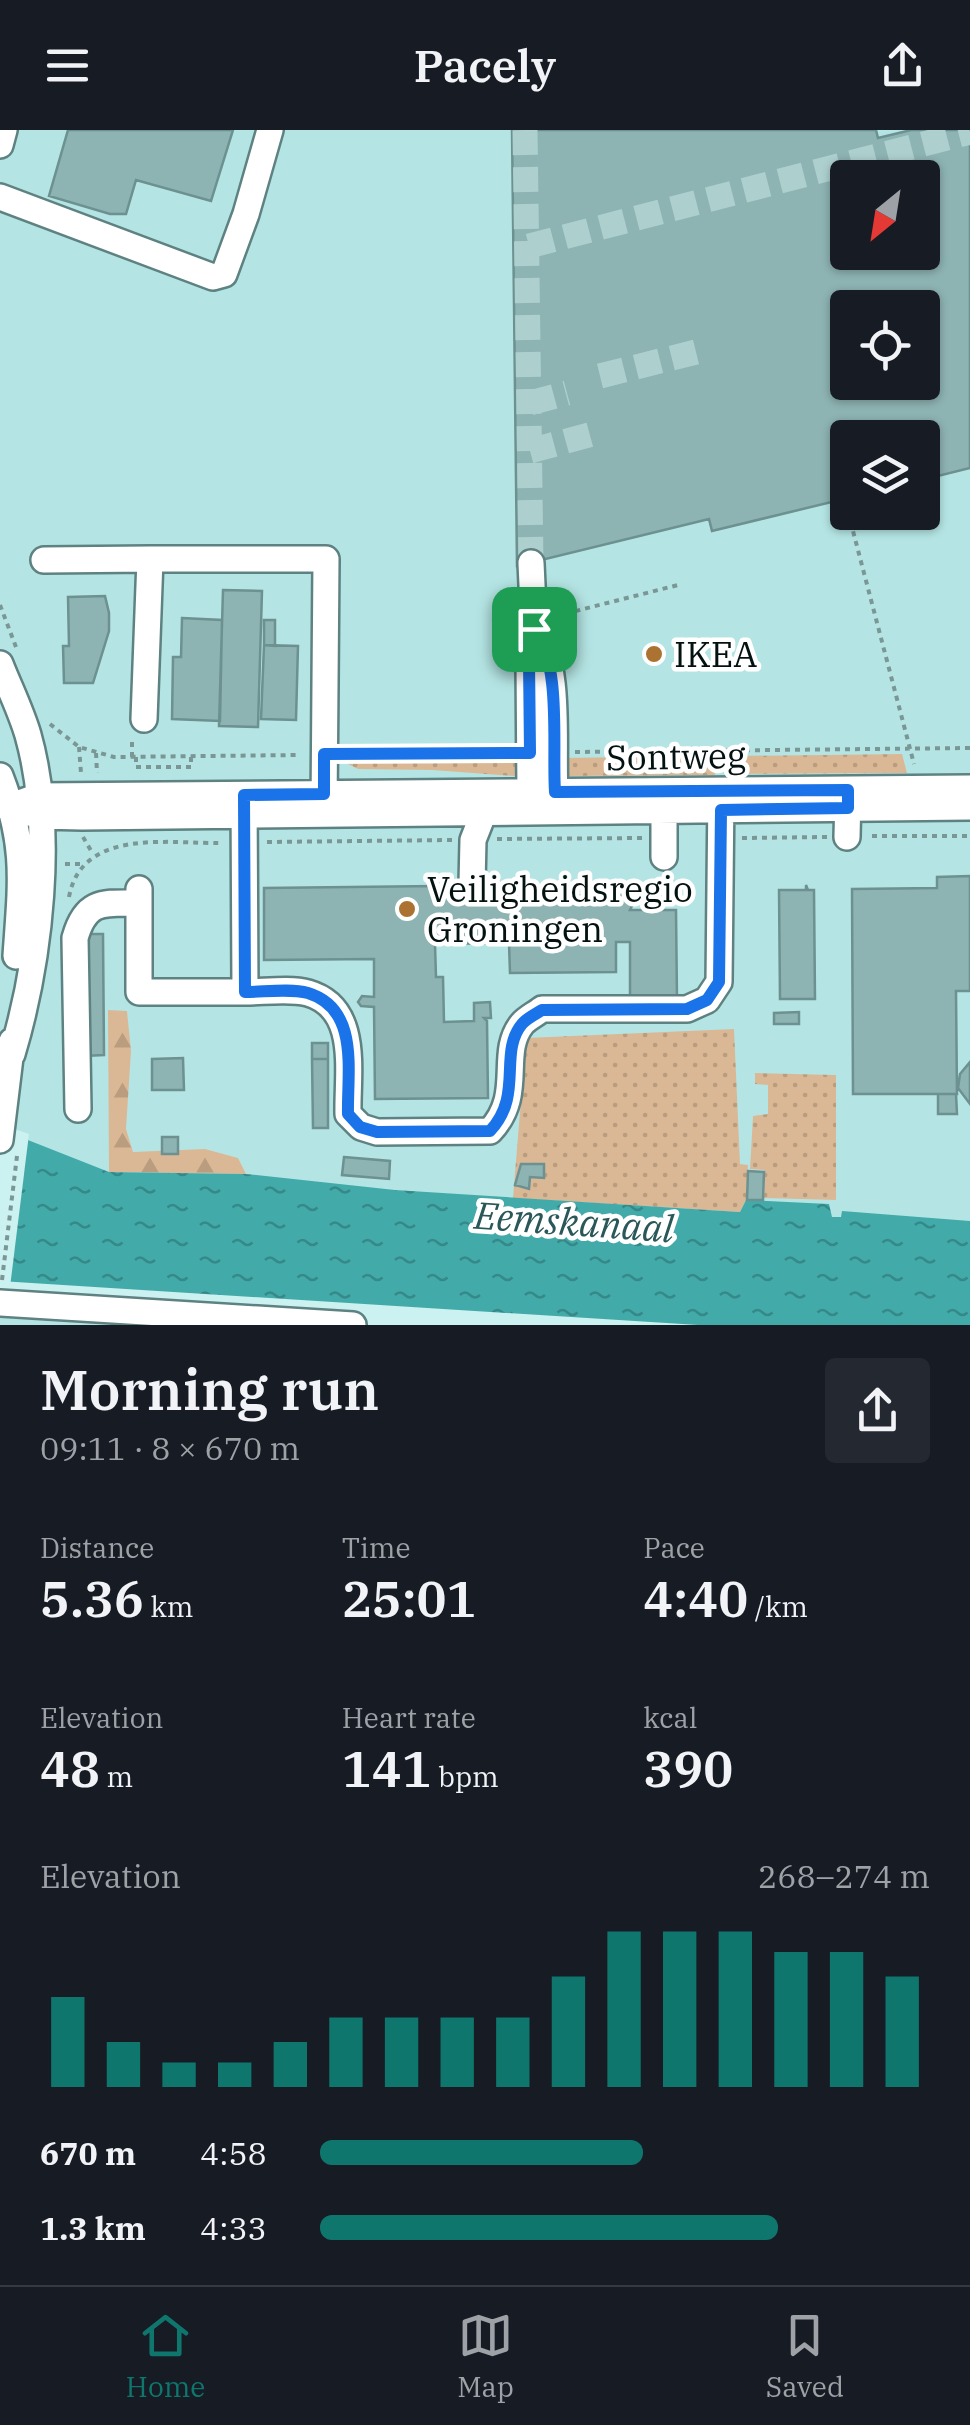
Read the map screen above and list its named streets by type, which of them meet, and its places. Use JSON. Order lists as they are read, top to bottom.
{
  "streets": {
    "street": ["Sontweg"]
  },
  "water": ["Eemskanaal"],
  "places": ["IKEA", "Veiligheidsregio Groningen"],
  "north": "bottom left",
  "page": {
    "header": "Pacely",
    "heading": ["Morning run", "09:11 · 8 × 670 m"],
    "stats": [
      ["Distance", "5.36 km"],
      ["Time", "25:01"],
      ["Pace", "4:40 /km"],
      ["Elevation", "48 m"],
      ["Heart rate", "141 bpm"],
      ["kcal", "390"]
    ],
    "chart": ["Elevation", "268–274 m"],
    "list": [
      {
        "name": "670 m",
        "note": "4:58"
      },
      {
        "name": "1.3 km",
        "note": "4:33"
      }
    ],
    "tabs": ["Home", "Map", "Saved"]
  }
}
